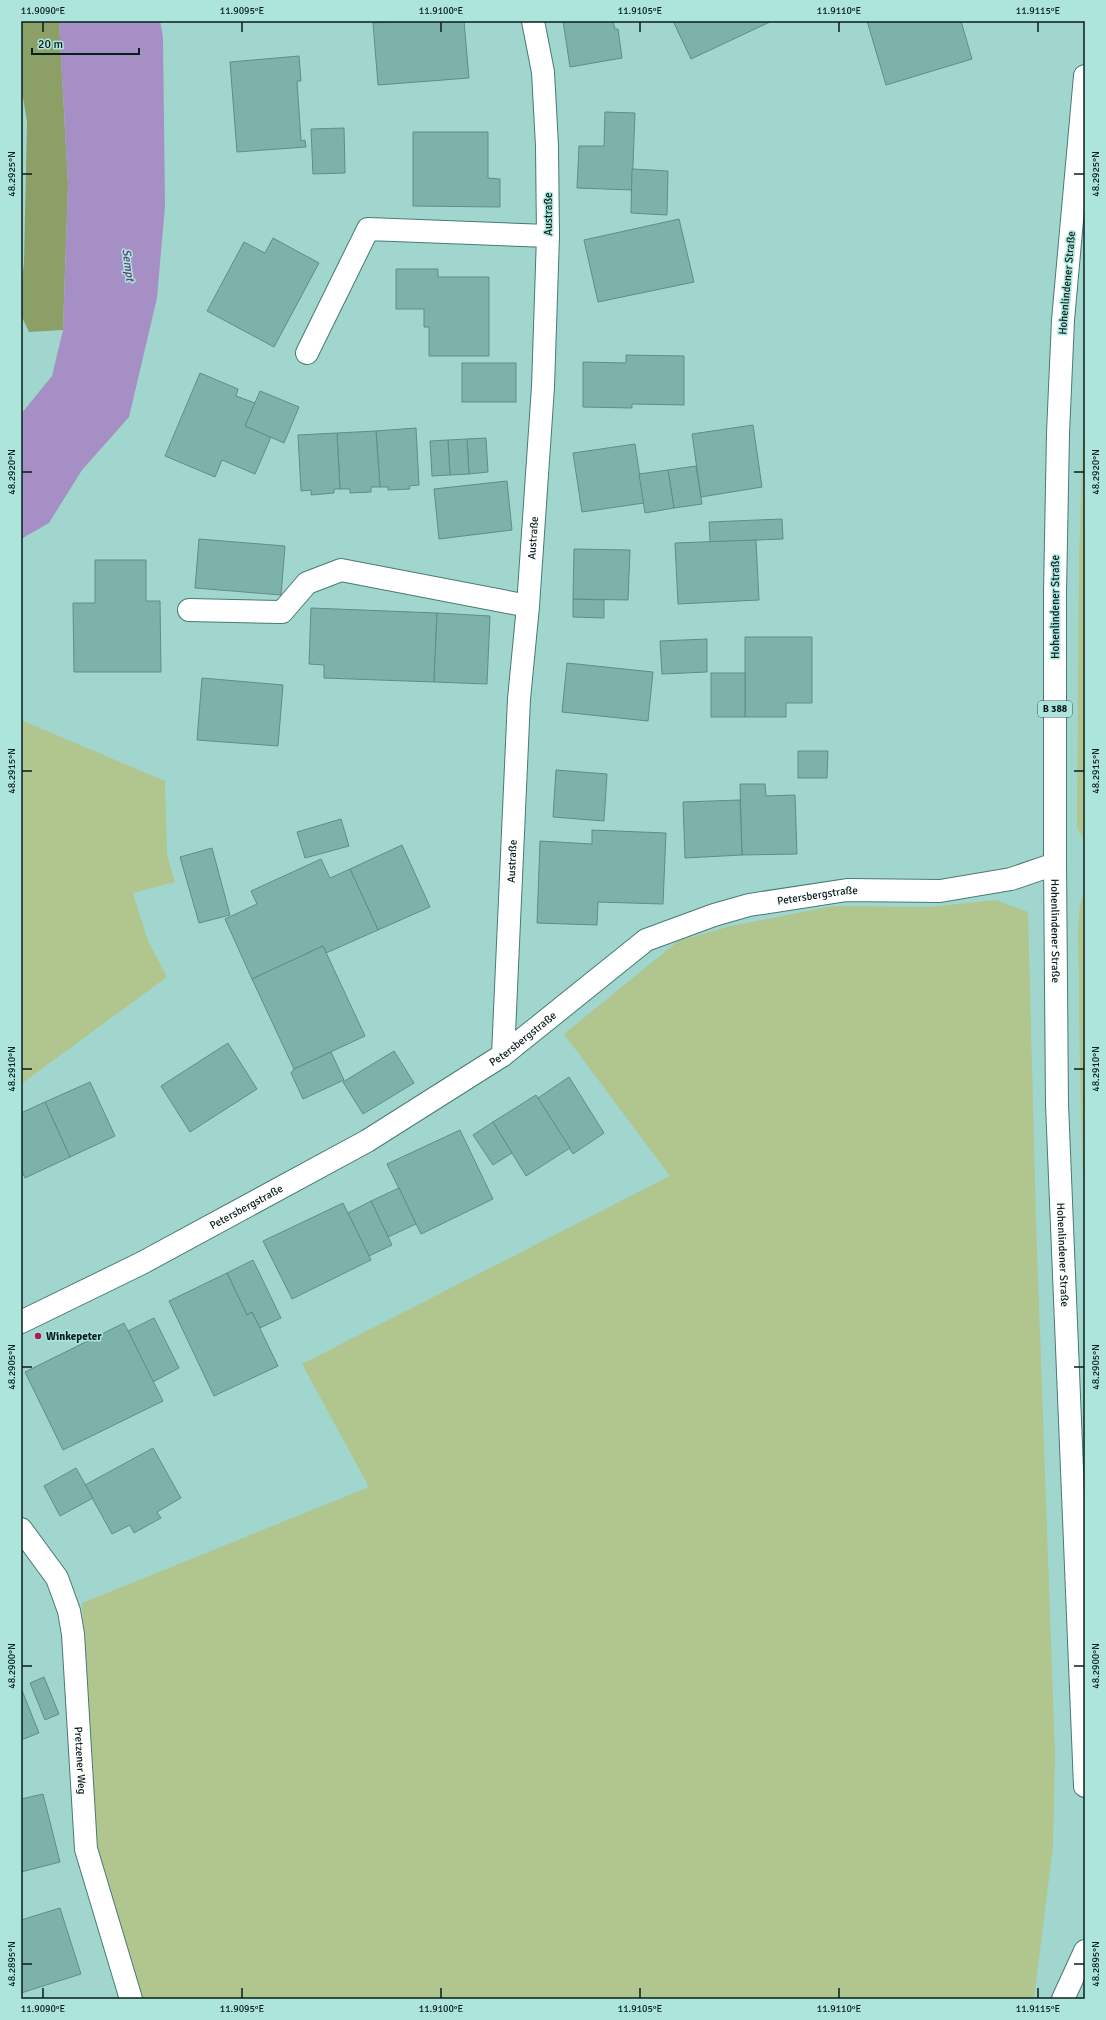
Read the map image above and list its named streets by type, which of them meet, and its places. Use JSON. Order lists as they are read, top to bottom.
{
  "streets": {
    "street": [
      "Austraße",
      "Hohenlindener Straße",
      "B 388",
      "Petersbergstraße",
      "Pretzener Weg"
    ]
  },
  "crossings": [
    ["Austraße", "Petersbergstraße"],
    ["Hohenlindener Straße", "Petersbergstraße"]
  ],
  "water": ["Sempt"],
  "places": ["Winkepeter"],
  "scale_bar": "20 m",
  "coordinates": [
    "11.9090°E",
    "11.9095°E",
    "11.9100°E",
    "11.9105°E",
    "11.9110°E",
    "11.9115°E",
    "48.2925°N",
    "48.2920°N",
    "48.2915°N",
    "48.2910°N",
    "48.2905°N",
    "48.2900°N",
    "48.2895°N"
  ]
}
